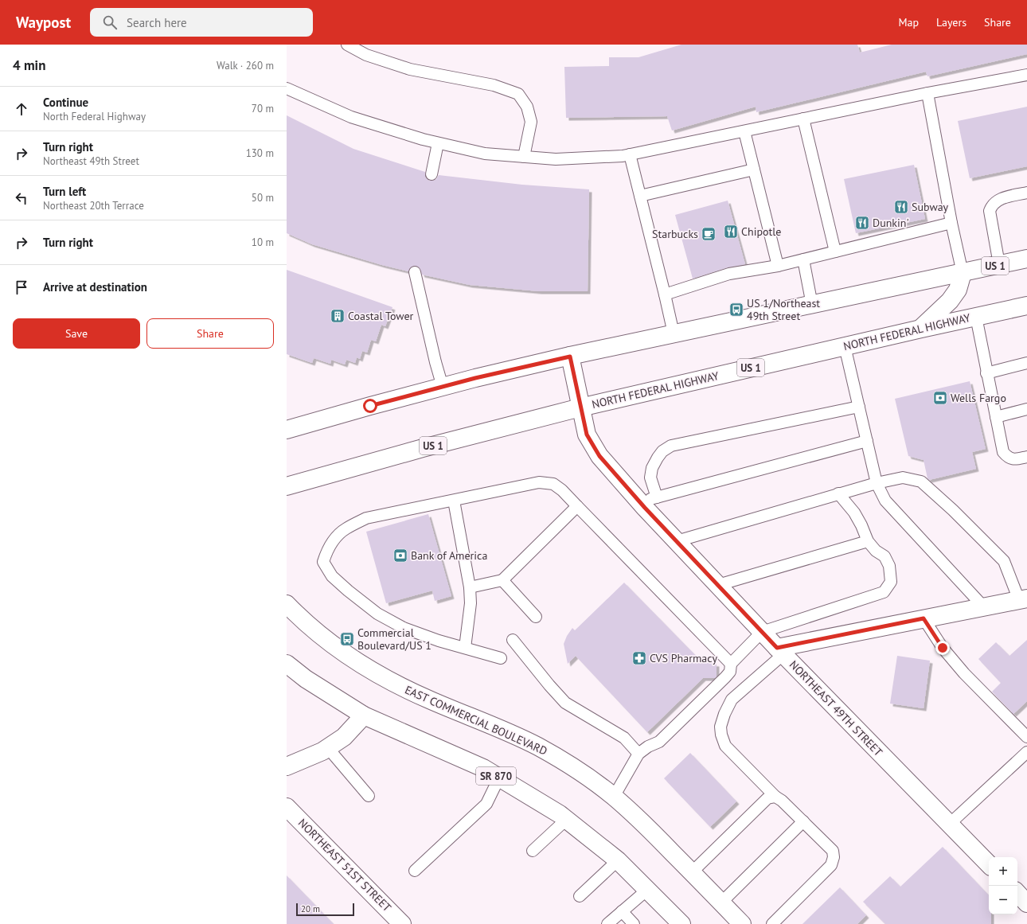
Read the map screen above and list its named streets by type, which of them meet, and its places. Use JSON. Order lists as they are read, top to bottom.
{
  "streets": {
    "main road": [
      "US 1",
      "NORTH FEDERAL HIGHWAY",
      "NORTHEAST 49TH STREET",
      "EAST COMMERCIAL BOULEVARD",
      "SR 870",
      "NORTHEAST 51ST STREET"
    ]
  },
  "crossings": [
    ["US 1", "NORTHEAST 49TH STREET"],
    ["NORTH FEDERAL HIGHWAY", "NORTHEAST 49TH STREET"]
  ],
  "places": {
    "restaurant": ["Subway", "Dunkin'", "Chipotle"],
    "cafe": ["Starbucks"],
    "bus stop": ["US 1/Northeast 49th Street", "Commercial Boulevard/US 1"],
    "building": ["Coastal Tower"],
    "bank": ["Wells Fargo", "Bank of America"],
    "pharmacy": ["CVS Pharmacy"]
  },
  "scale_bar": "20 m",
  "page": {
    "header": "Waypost",
    "search": "Search here",
    "nav": ["Map", "Layers", "Share"],
    "heading": ["4 min", "Walk · 260 m"],
    "list": [
      ["Continue", "North Federal Highway", "70 m"],
      ["Turn right", "Northeast 49th Street", "130 m"],
      ["Turn left", "Northeast 20th Terrace", "50 m"],
      ["Turn right", "10 m"],
      "Arrive at destination"
    ],
    "buttons": ["Save", "Share"],
    "map_buttons": ["+", "−"],
    "scale": "20 m"
  }
}
